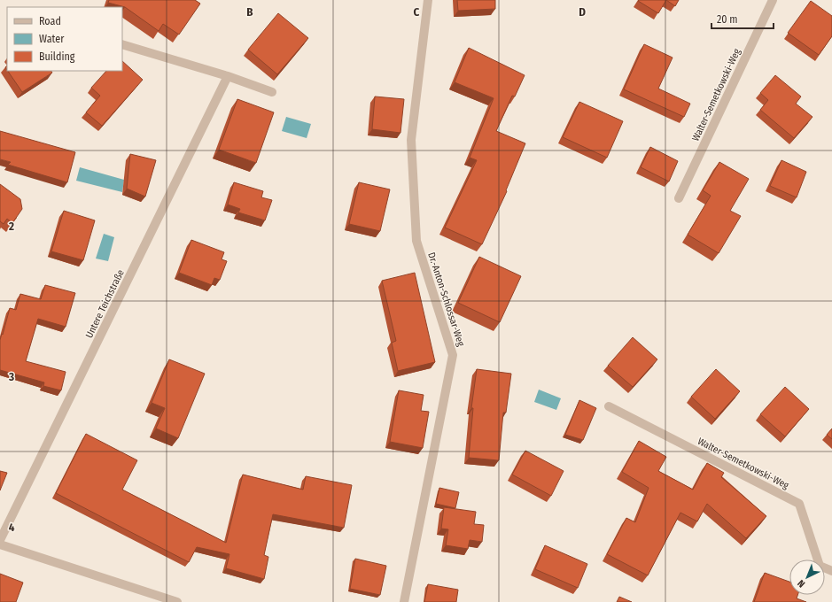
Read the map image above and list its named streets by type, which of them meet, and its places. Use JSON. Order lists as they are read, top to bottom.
{
  "streets": {
    "street": ["Walter-Semetkowski-Weg", "Dr.-Anton-Schlossar-Weg", "Untere Teichstraße"]
  },
  "legend": ["Road", "Water", "Building"],
  "scale_bar": "20 m",
  "north": "bottom left",
  "grid": {
    "columns": ["B", "C", "D"],
    "rows": ["2", "3", "4"]
  }
}
